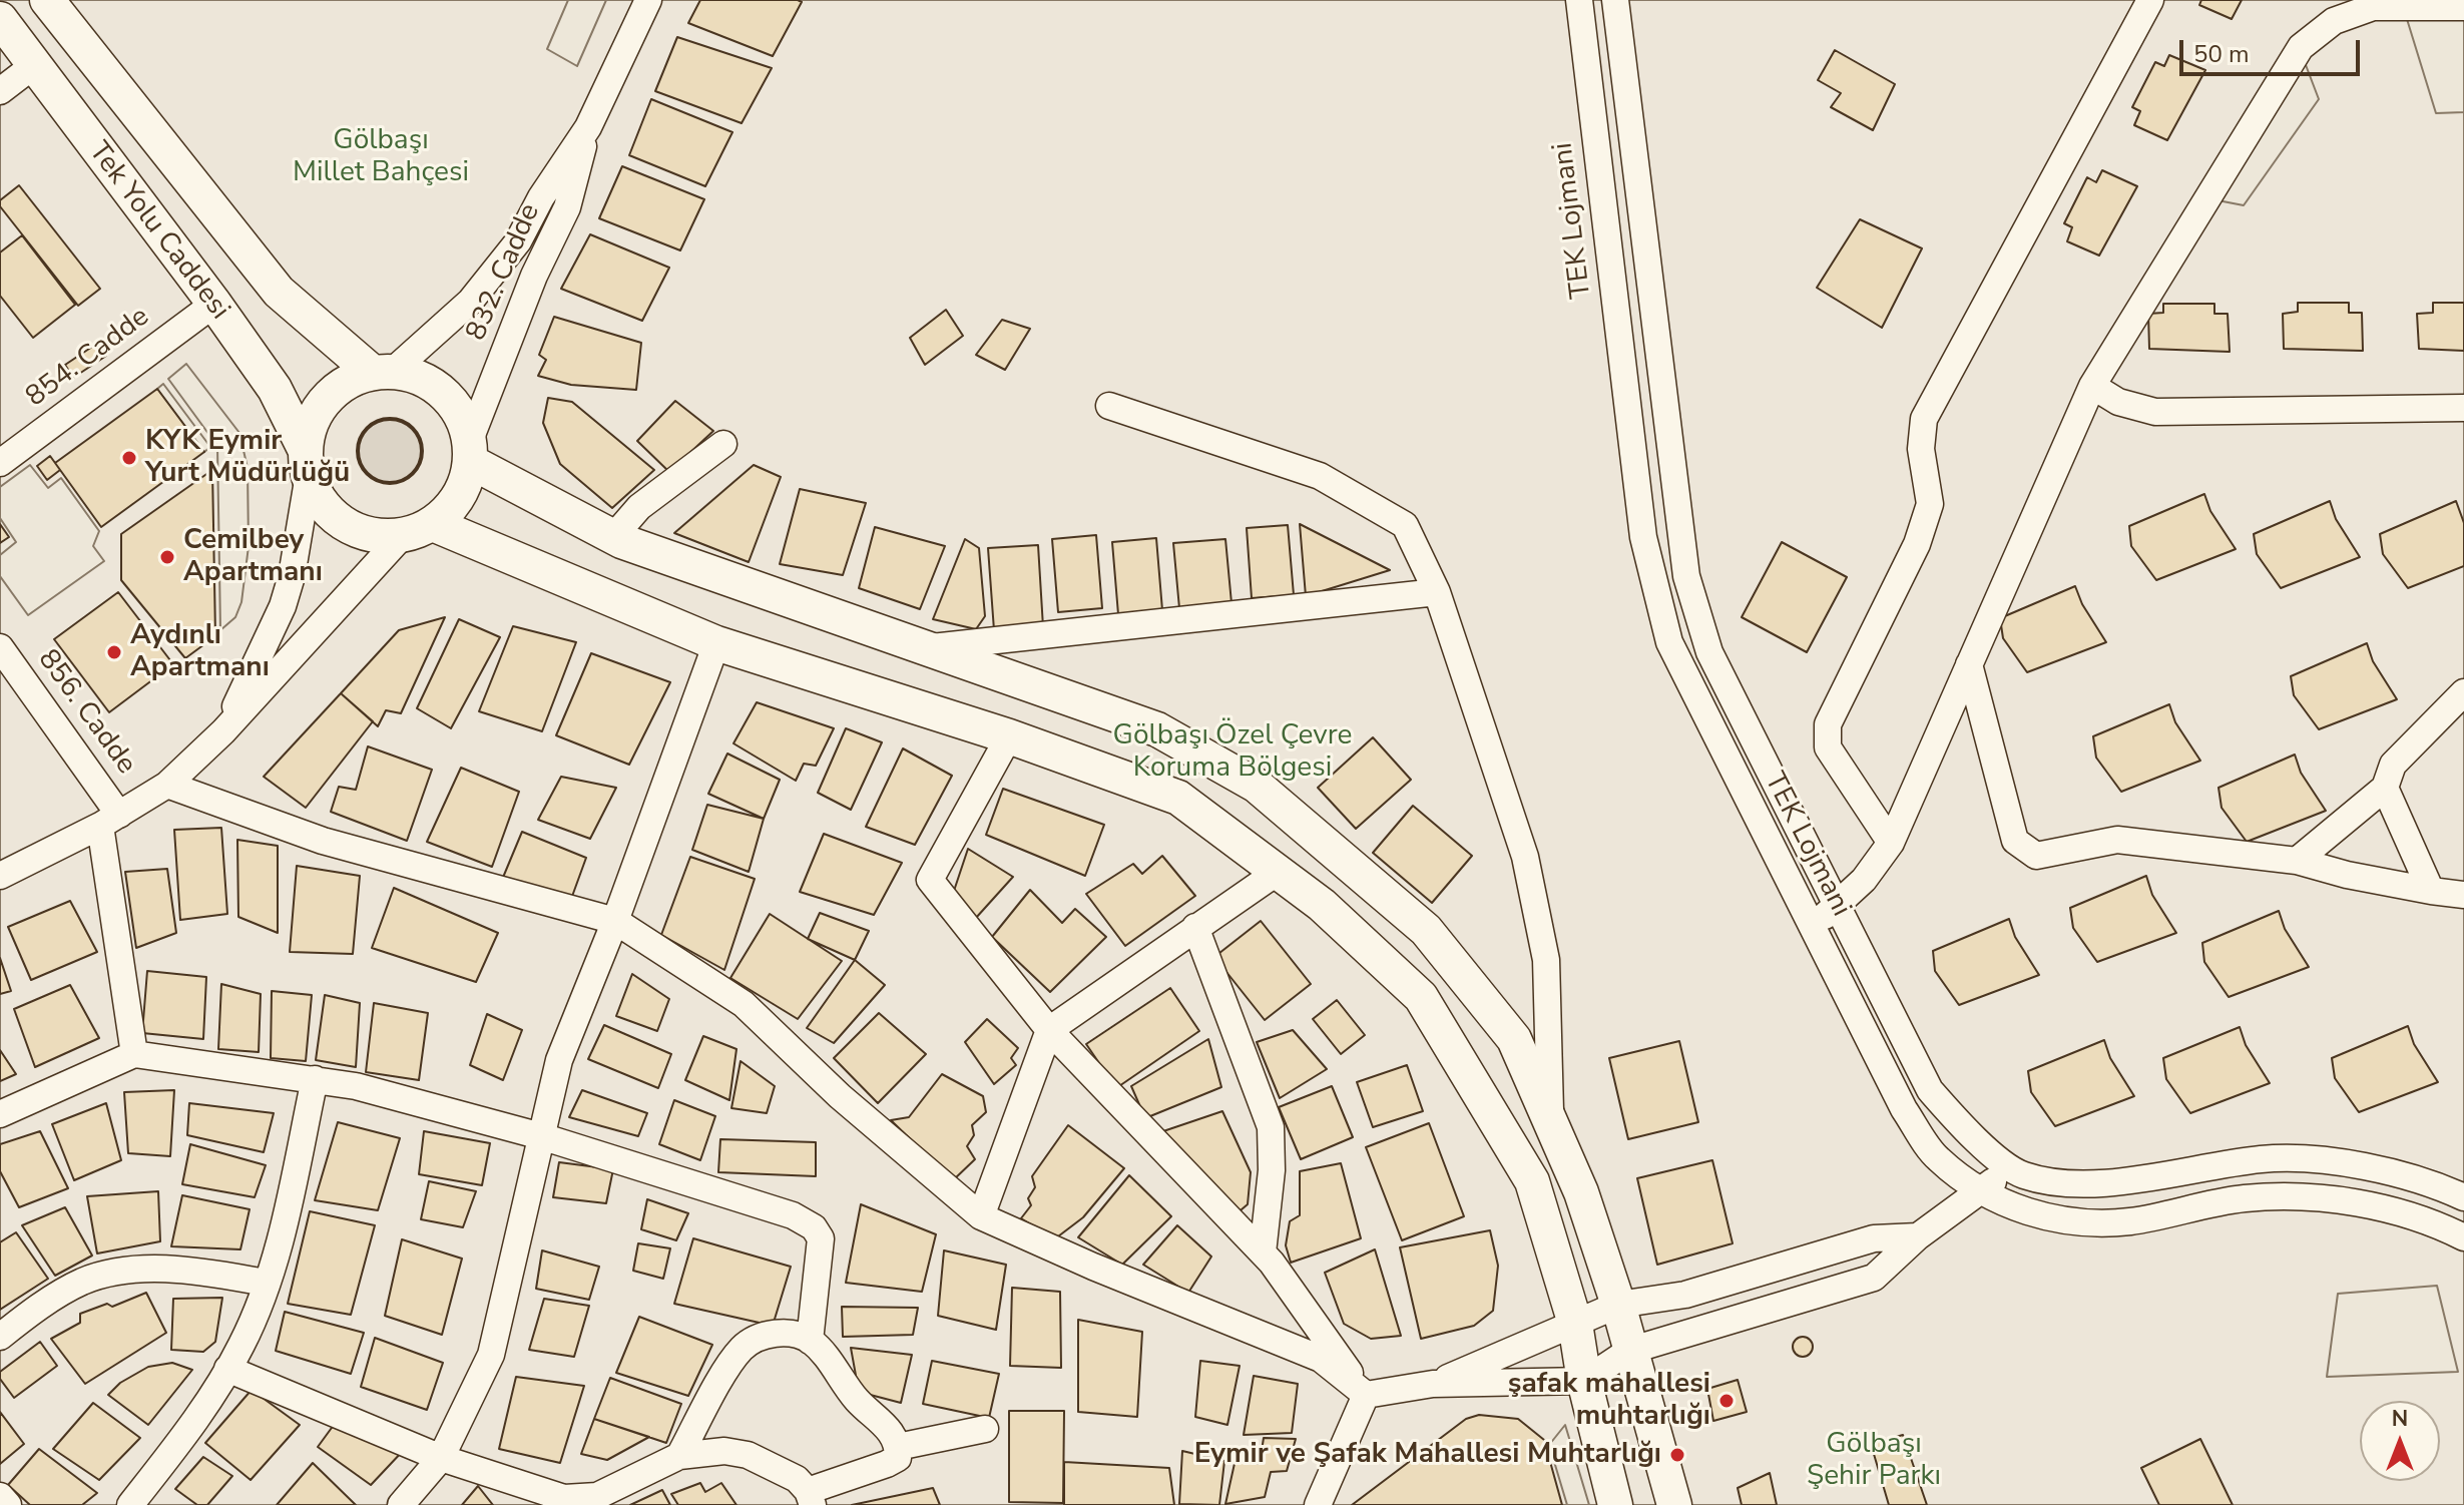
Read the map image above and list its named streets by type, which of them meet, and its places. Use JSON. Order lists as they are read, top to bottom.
{
  "streets": {
    "main road": ["Tek Yolu Caddesi"],
    "street": [
      "TEK Lojmani",
      "832. Cadde",
      "854. Cadde",
      "856. Cadde"
    ]
  },
  "crossings": [
    ["Tek Yolu Caddesi", "832. Cadde"],
    ["Tek Yolu Caddesi", "854. Cadde"]
  ],
  "parks": ["Gölbaşı Millet Bahçesi", "Gölbaşı Özel Çevre Koruma Bölgesi", "Gölbaşı Şehir Parkı"],
  "places": [
    "KYK Eymir Yurt Müdürlüğü",
    "Cemilbey Apartmanı",
    "Aydınlı Apartmanı",
    "şafak mahallesi muhtarlığı",
    "Eymir ve Şafak Mahallesi Muhtarlığı"
  ],
  "scale_bar": "50 m",
  "north": "top"
}
